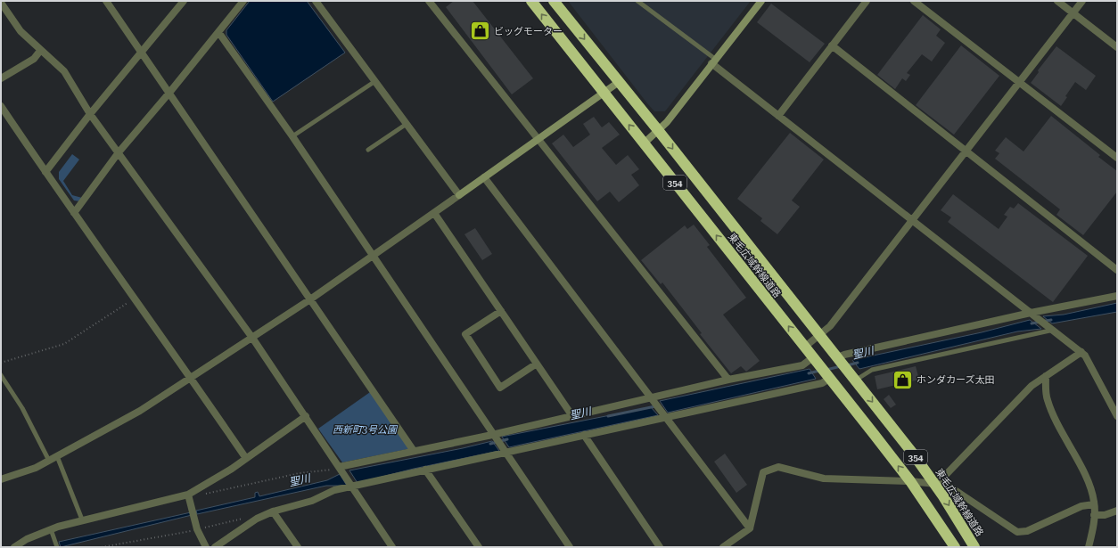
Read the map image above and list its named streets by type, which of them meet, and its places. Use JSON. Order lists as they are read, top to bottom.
{
  "streets": {
    "highway": ["354", "東毛広域幹線道路"]
  },
  "water": ["聖川"],
  "parks": ["西新町3号公園"],
  "places": {
    "shop": ["ビッグモーター", "ホンダカーズ太田"]
  }
}
